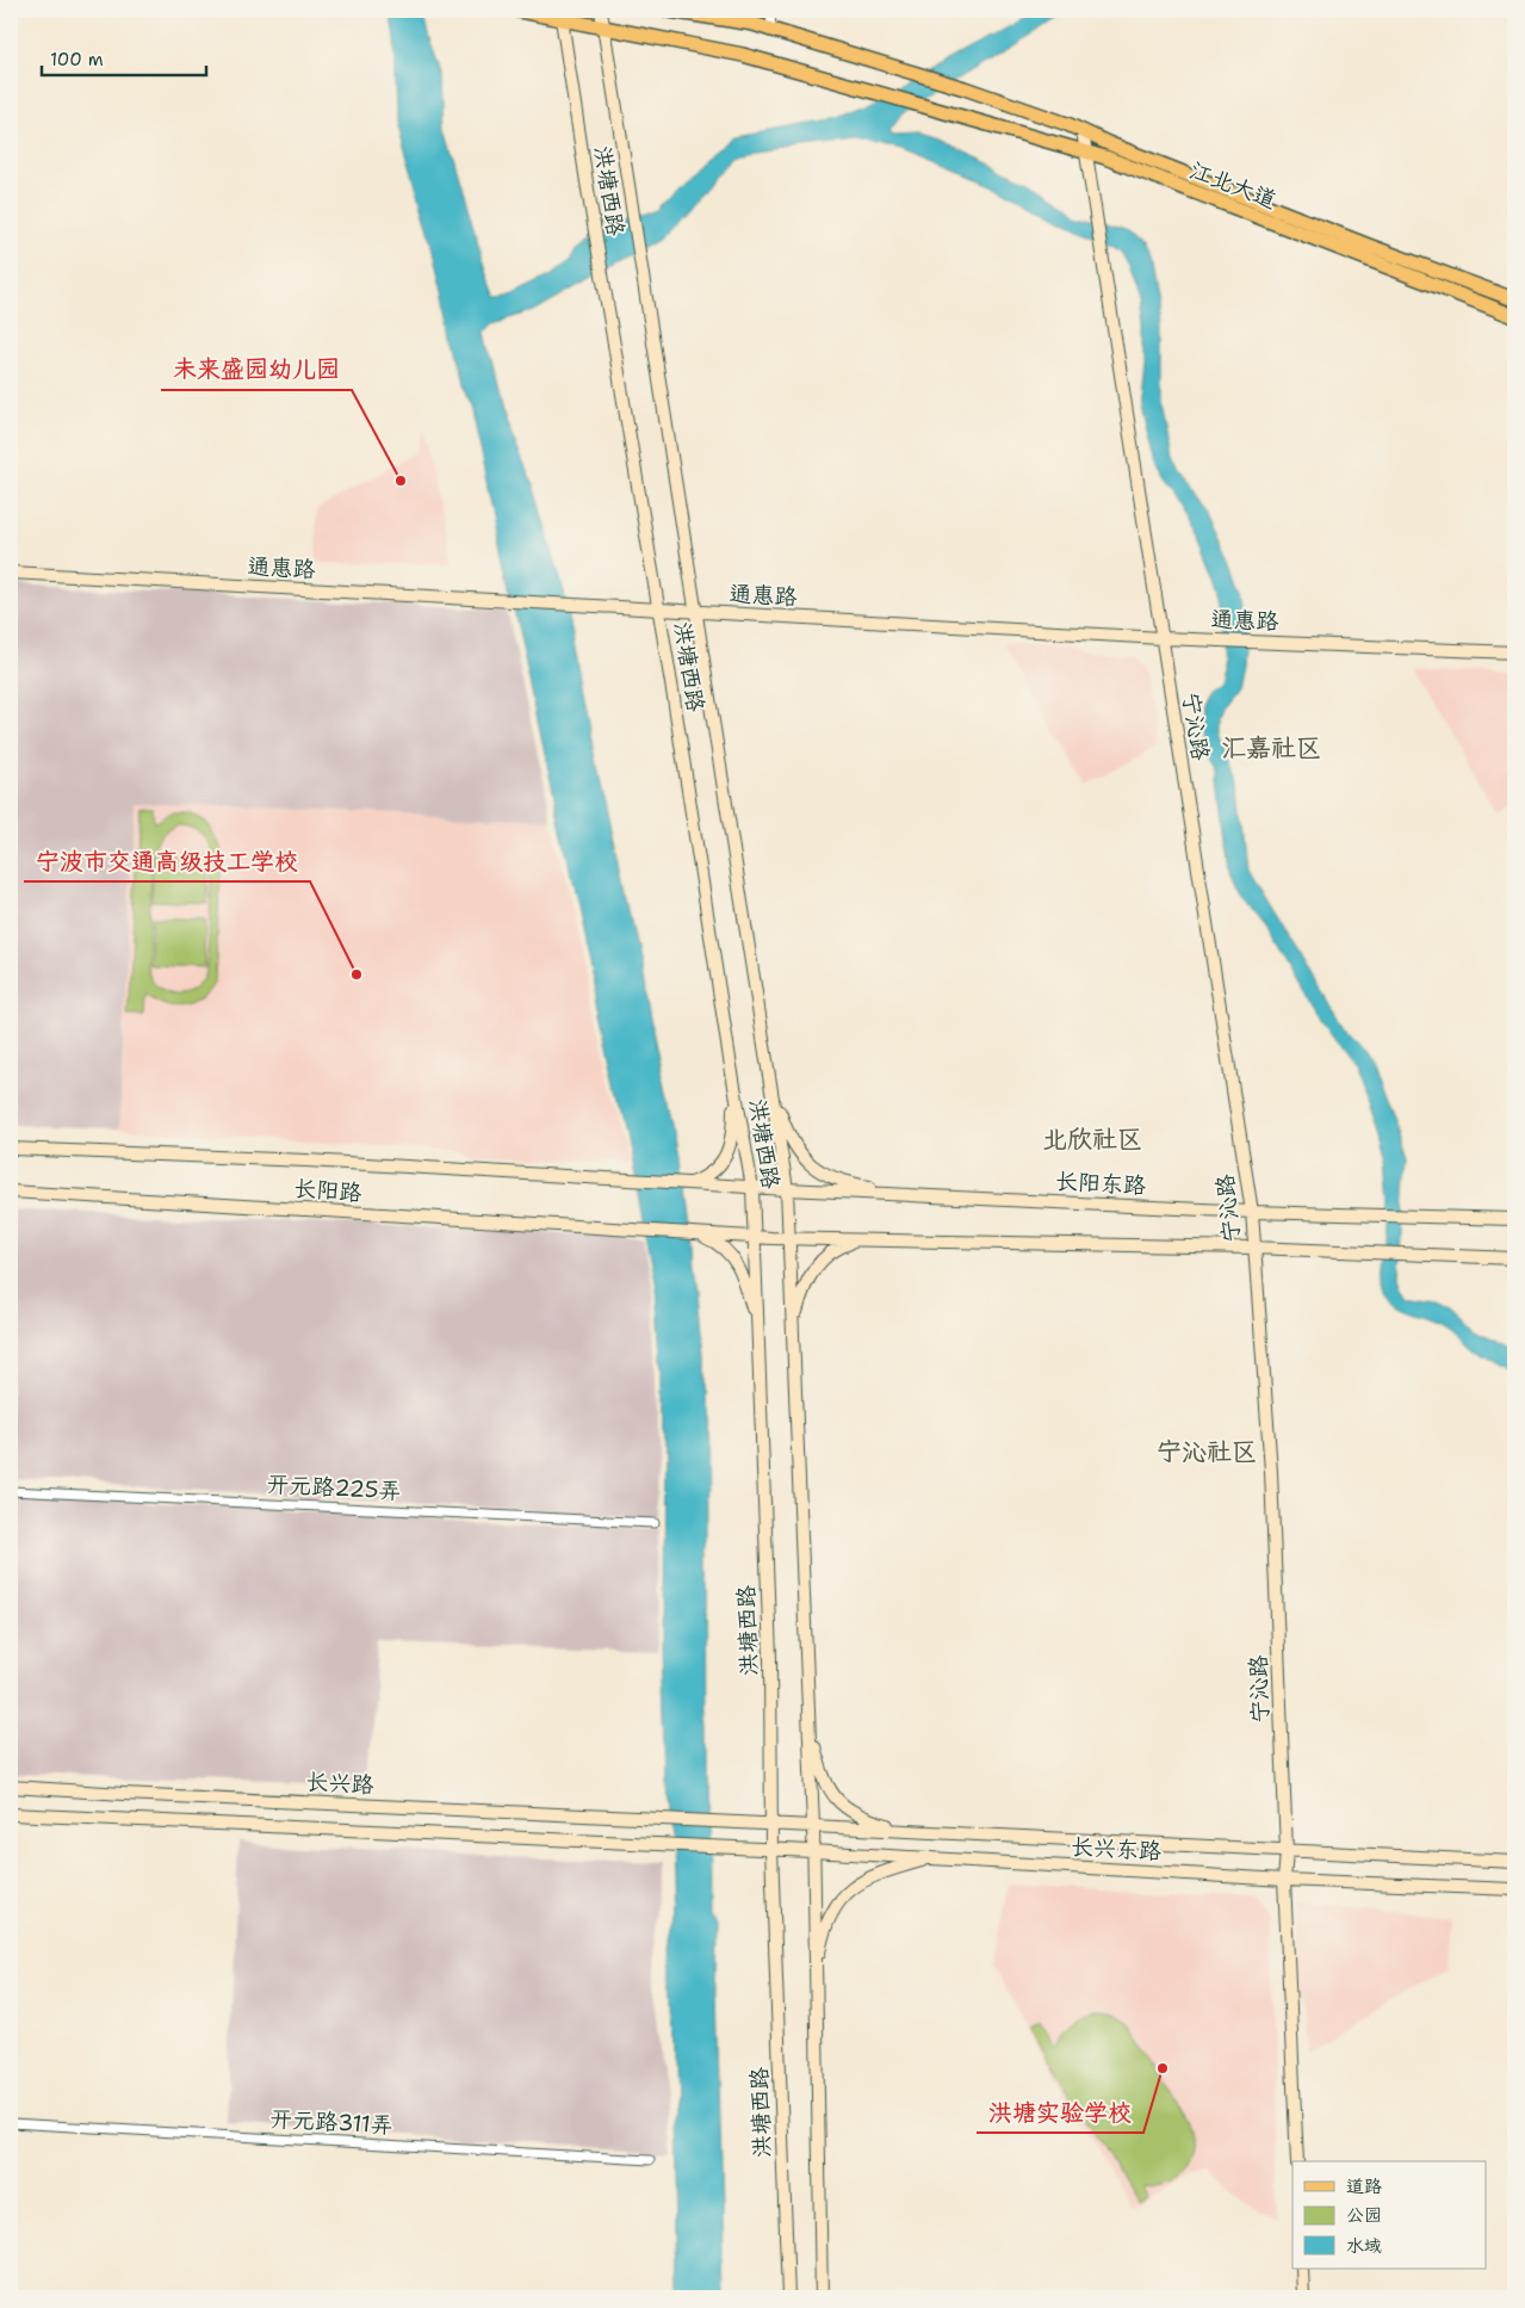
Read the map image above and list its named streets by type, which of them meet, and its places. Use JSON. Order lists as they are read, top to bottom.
{
  "streets": {
    "main road": [
      "江北大道",
      "洪塘西路",
      "通惠路",
      "宁沁路",
      "长阳东路",
      "长阳路",
      "长兴路",
      "长兴东路"
    ],
    "street": ["开元路225弄", "开元路311弄"]
  },
  "crossings": [
    ["江北大道", "洪塘西路"],
    ["江北大道", "宁沁路"],
    ["洪塘西路", "通惠路"],
    ["洪塘西路", "长阳东路"],
    ["洪塘西路", "长兴东路"],
    ["通惠路", "宁沁路"],
    ["宁沁路", "长阳东路"],
    ["宁沁路", "长兴东路"],
    ["长阳东路", "长阳路"],
    ["长兴路", "长兴东路"]
  ],
  "districts": ["汇嘉社区", "北欣社区", "宁沁社区"],
  "places": ["未来盛园幼儿园", "宁波市交通高级技工学校", "洪塘实验学校"],
  "legend": ["道路", "公园", "水域"],
  "scale_bar": "100 m"
}
